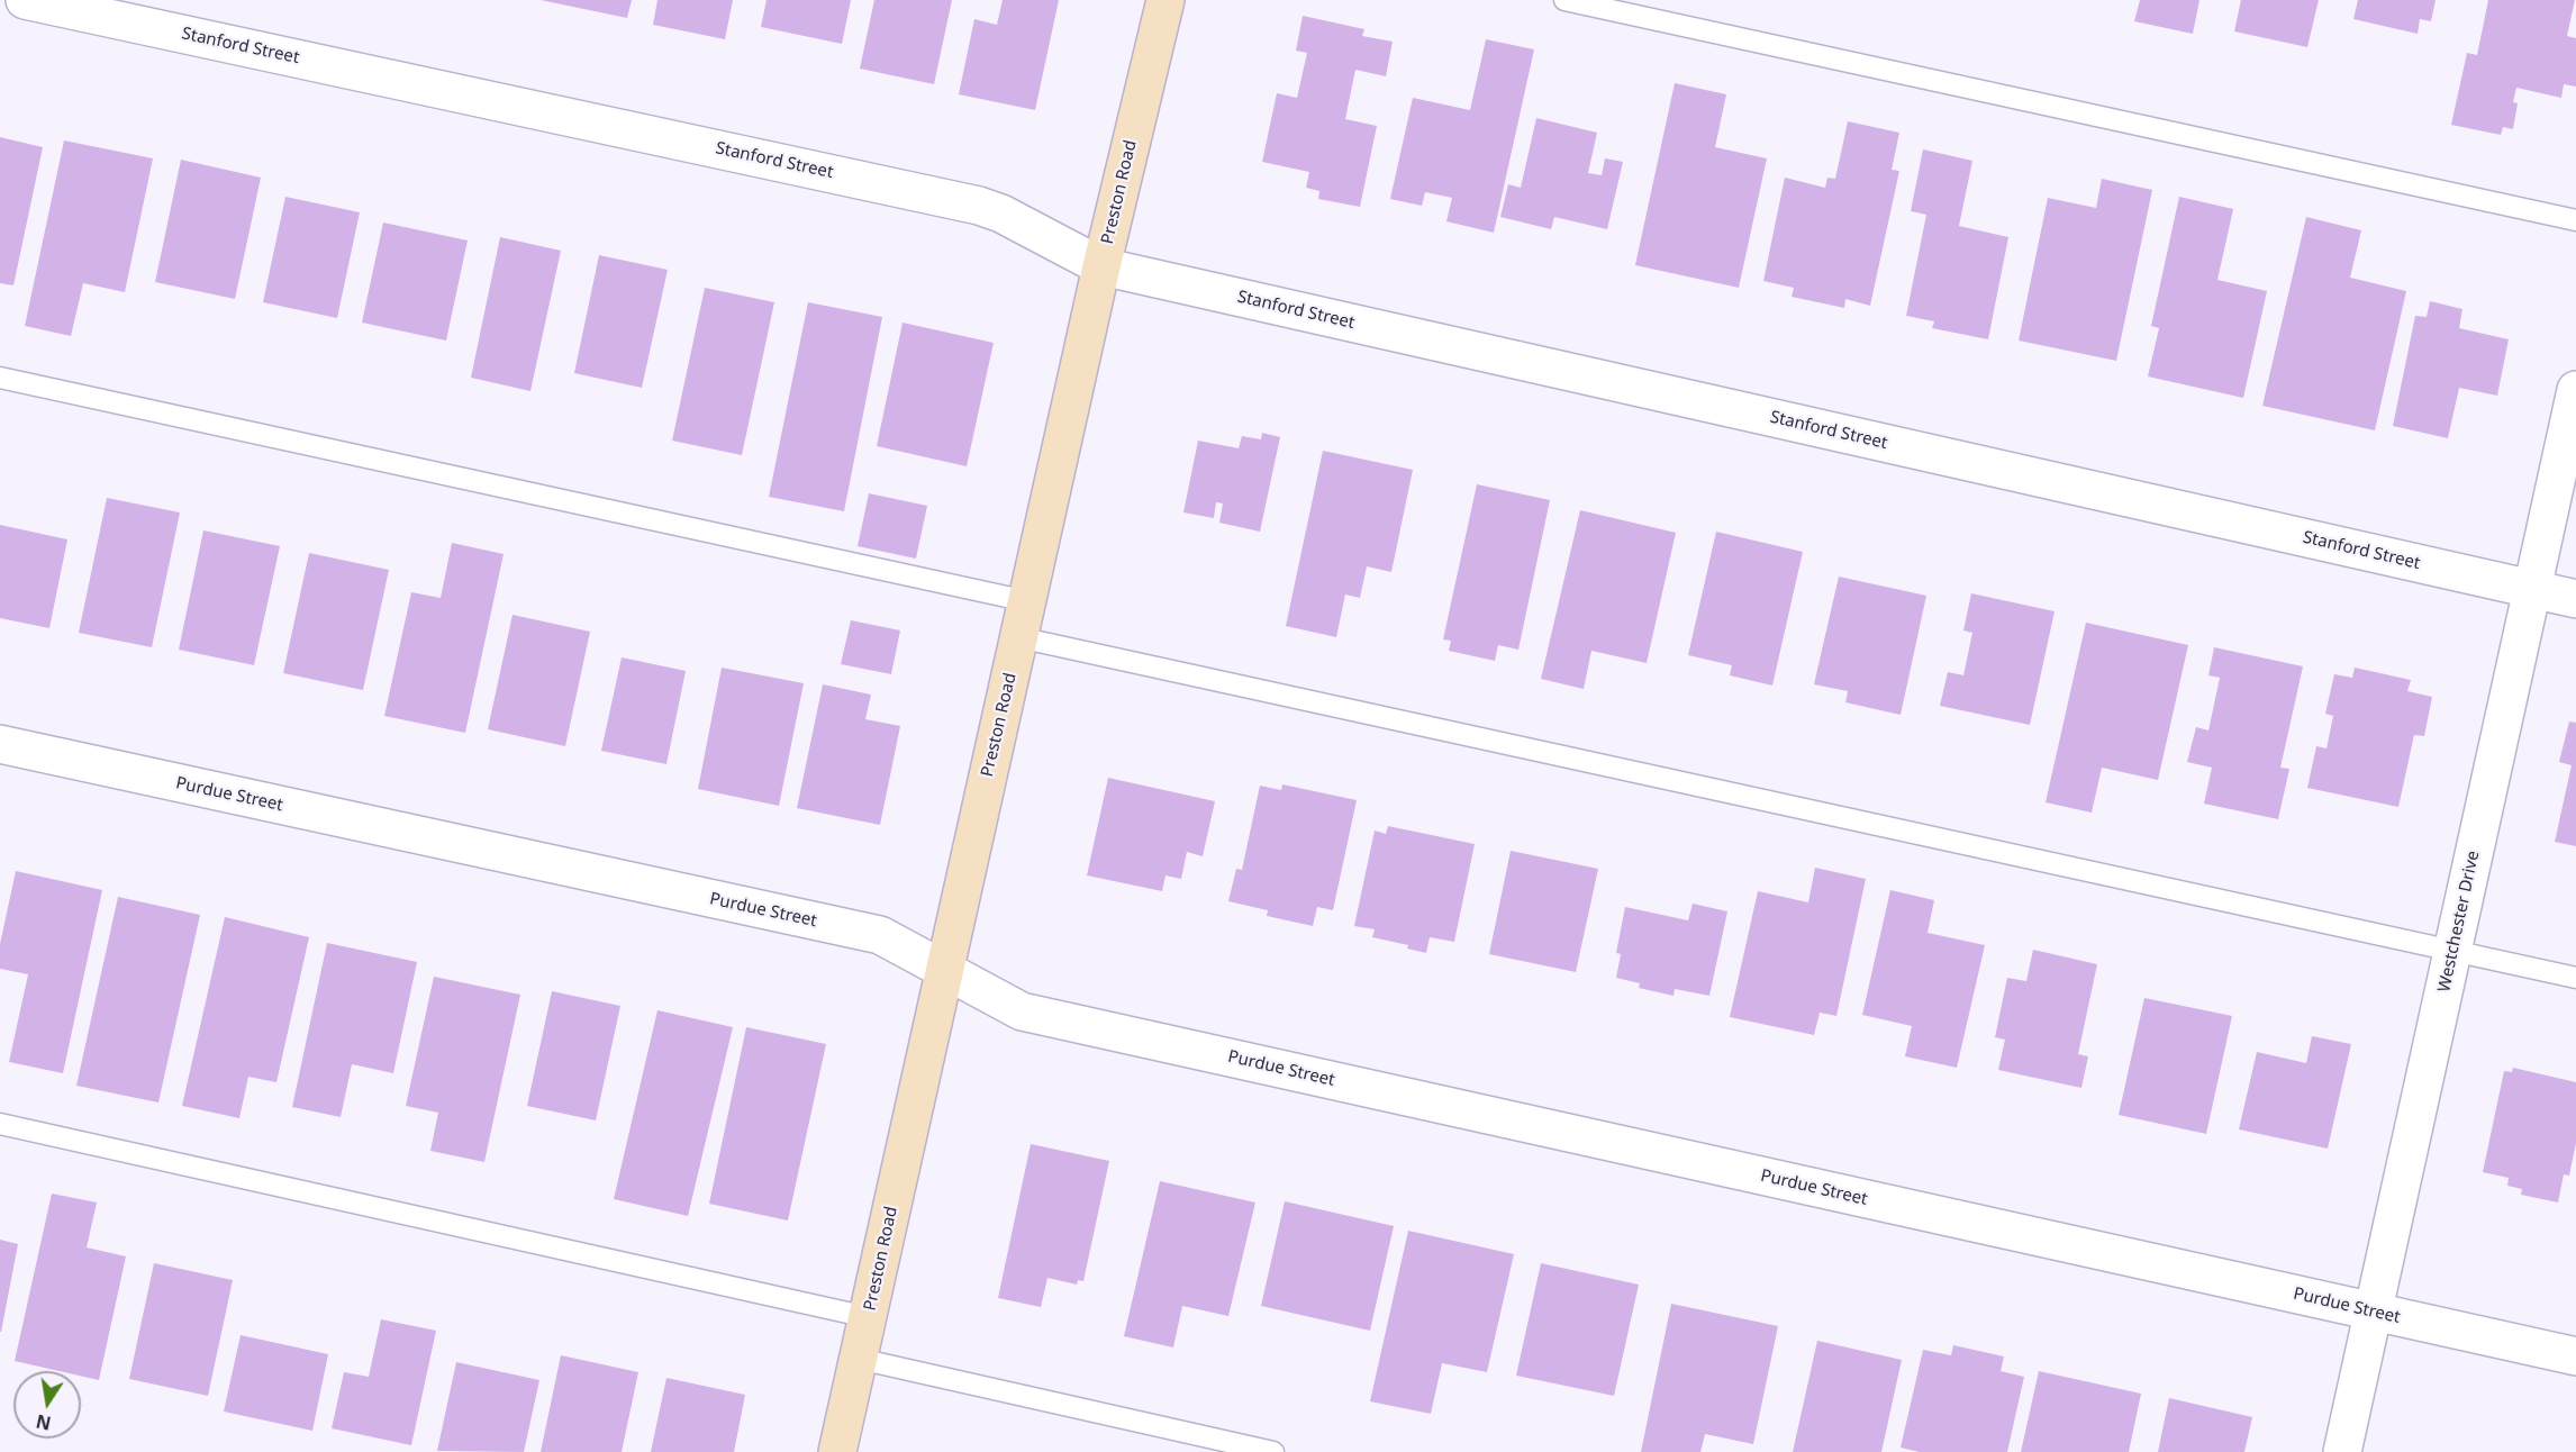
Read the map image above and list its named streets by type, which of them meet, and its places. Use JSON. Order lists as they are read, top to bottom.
{
  "streets": {
    "main road": ["Preston Road"],
    "street": ["Stanford Street", "Purdue Street", "Westchester Drive"]
  },
  "crossings": [
    ["Stanford Street", "Preston Road"],
    ["Stanford Street", "Westchester Drive"],
    ["Preston Road", "Purdue Street"],
    ["Purdue Street", "Westchester Drive"]
  ],
  "north": "bottom"
}
